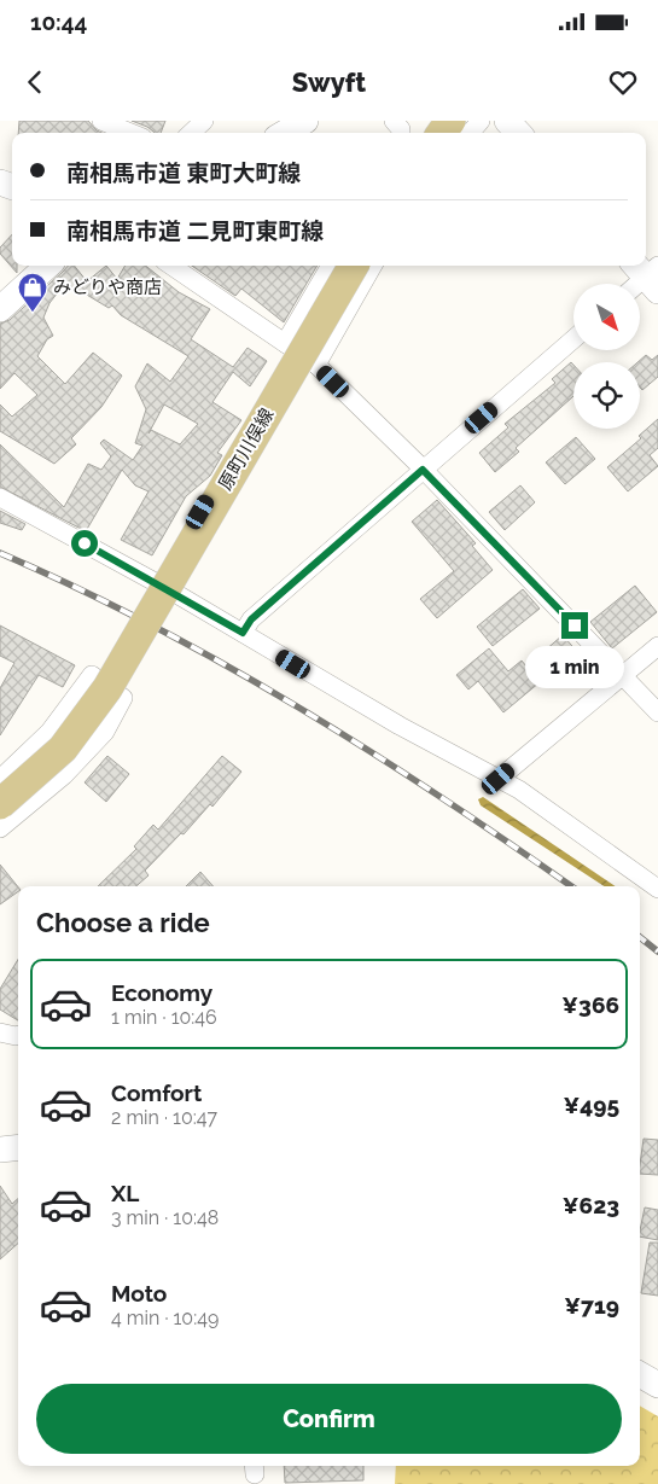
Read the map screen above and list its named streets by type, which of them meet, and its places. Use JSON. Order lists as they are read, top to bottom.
{
  "streets": {
    "main road": ["原町川俣線"]
  },
  "places": {
    "shop": ["みどりや商店"]
  },
  "north": "bottom right",
  "page": {
    "status": "10:44",
    "header": "Swyft",
    "banner": ["南相馬市道 東町大町線", "南相馬市道 二見町東町線"],
    "bubble": "1 min",
    "heading": "Choose a ride",
    "list": [
      {
        "name": "Economy",
        "note": "1 min · 10:46",
        "value": "¥366"
      },
      {
        "name": "Comfort",
        "note": "2 min · 10:47",
        "value": "¥495"
      },
      {
        "name": "XL",
        "note": "3 min · 10:48",
        "value": "¥623"
      },
      {
        "name": "Moto",
        "note": "4 min · 10:49",
        "value": "¥719"
      }
    ],
    "buttons": "Confirm"
  }
}
